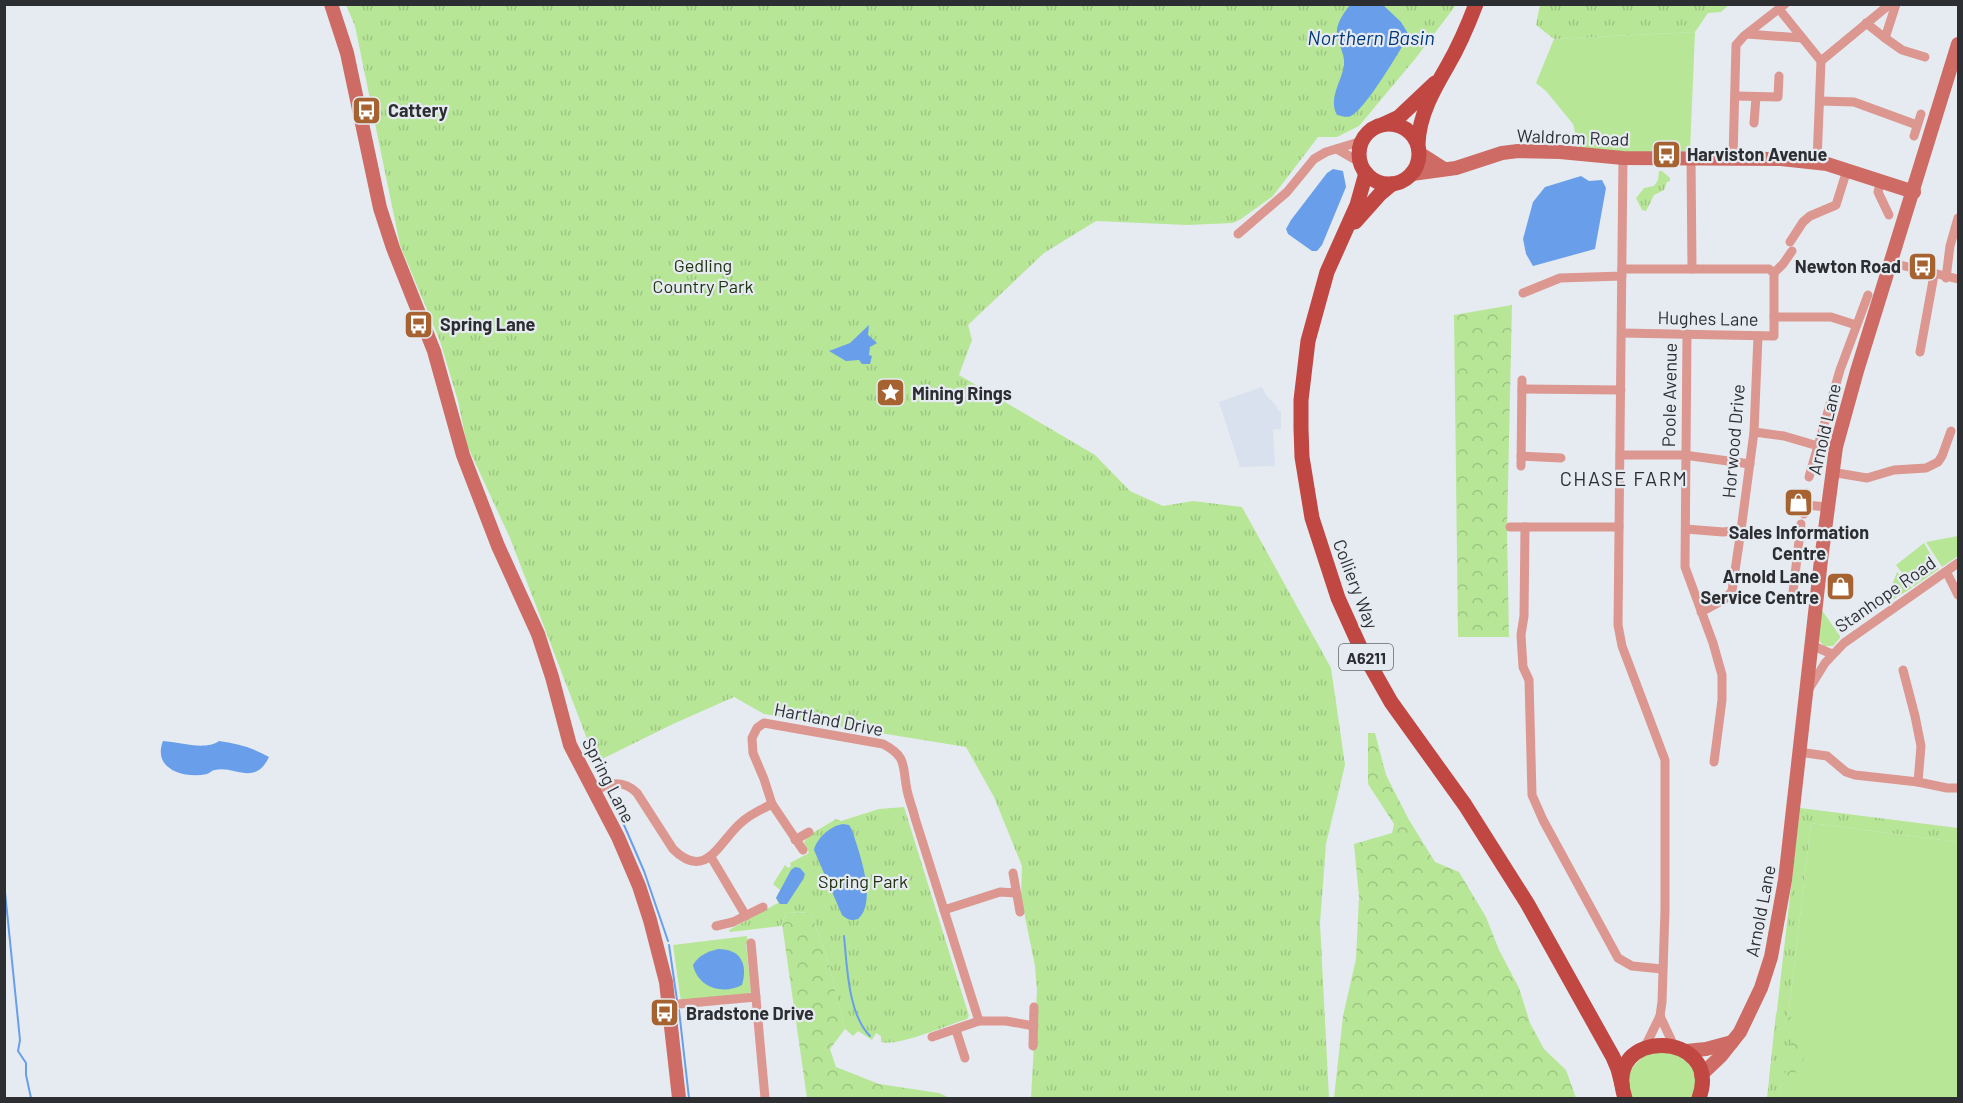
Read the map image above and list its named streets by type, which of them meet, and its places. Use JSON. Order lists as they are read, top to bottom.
{
  "streets": {
    "main road": ["Colliery Way", "A6211"],
    "street": [
      "Waldrom Road",
      "Hughes Lane",
      "Poole Avenue",
      "Arnold Lane",
      "Horwood Drive",
      "Stanhope Road",
      "Hartland Drive",
      "Spring Lane"
    ]
  },
  "crossings": [
    ["Waldrom Road", "Arnold Lane"],
    ["Waldrom Road", "Colliery Way"],
    ["Hughes Lane", "Poole Avenue"],
    ["Hughes Lane", "Horwood Drive"],
    ["Poole Avenue", "Horwood Drive"],
    ["Arnold Lane", "Stanhope Road"]
  ],
  "districts": ["CHASE FARM"],
  "water": ["Northern Basin"],
  "parks": ["Gedling Country Park", "Spring Park"],
  "places": {
    "bus stop": [
      "Cattery",
      "Harviston Avenue",
      "Newton Road",
      "Spring Lane",
      "Bradstone Drive"
    ],
    "place": ["Mining Rings"],
    "shop": ["Sales Information Centre", "Arnold Lane Service Centre"]
  }
}
